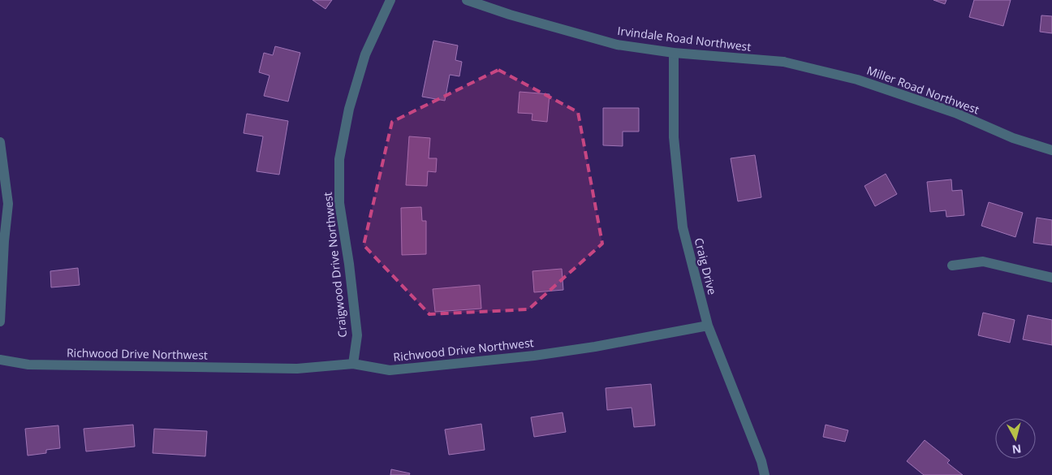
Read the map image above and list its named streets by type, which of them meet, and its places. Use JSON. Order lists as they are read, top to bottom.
{
  "streets": {
    "street": [
      "Irvindale Road Northwest",
      "Miller Road Northwest",
      "Craigwood Drive Northwest",
      "Craig Drive",
      "Richwood Drive Northwest"
    ]
  },
  "crossings": [
    ["Irvindale Road Northwest", "Miller Road Northwest"],
    ["Irvindale Road Northwest", "Craig Drive"],
    ["Craigwood Drive Northwest", "Richwood Drive Northwest"],
    ["Craig Drive", "Richwood Drive Northwest"]
  ],
  "north": "bottom"
}
